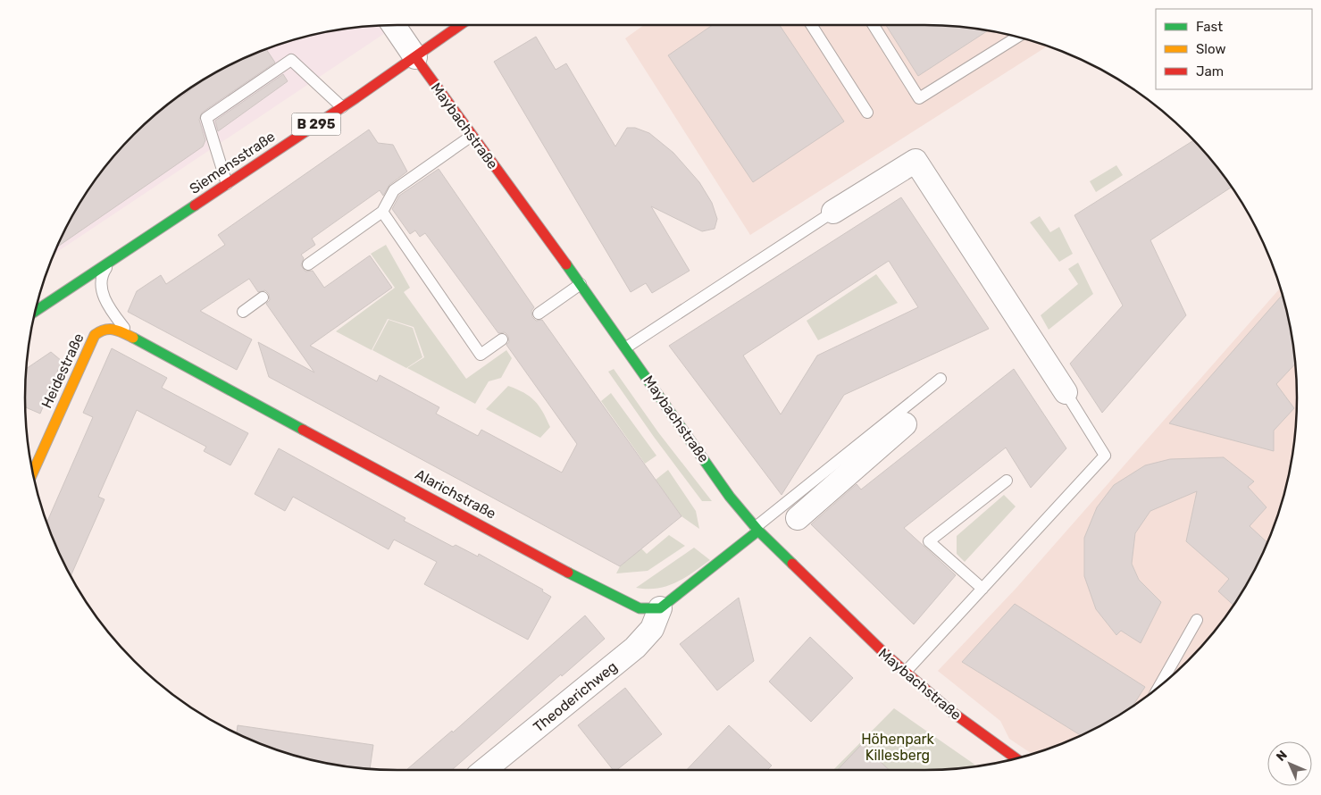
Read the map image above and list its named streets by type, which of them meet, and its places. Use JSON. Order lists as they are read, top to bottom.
{
  "streets": {
    "main road": [
      "B 295",
      "Maybachstraße",
      "Siemensstraße",
      "Heidestraße",
      "Alarichstraße"
    ],
    "street": ["Theoderichweg"]
  },
  "crossings": [
    ["Maybachstraße", "Siemensstraße"],
    ["Heidestraße", "Alarichstraße"],
    ["Alarichstraße", "Theoderichweg"]
  ],
  "parks": ["Höhenpark Killesberg"],
  "legend": ["Fast", "Slow", "Jam"],
  "north": "top left"
}
